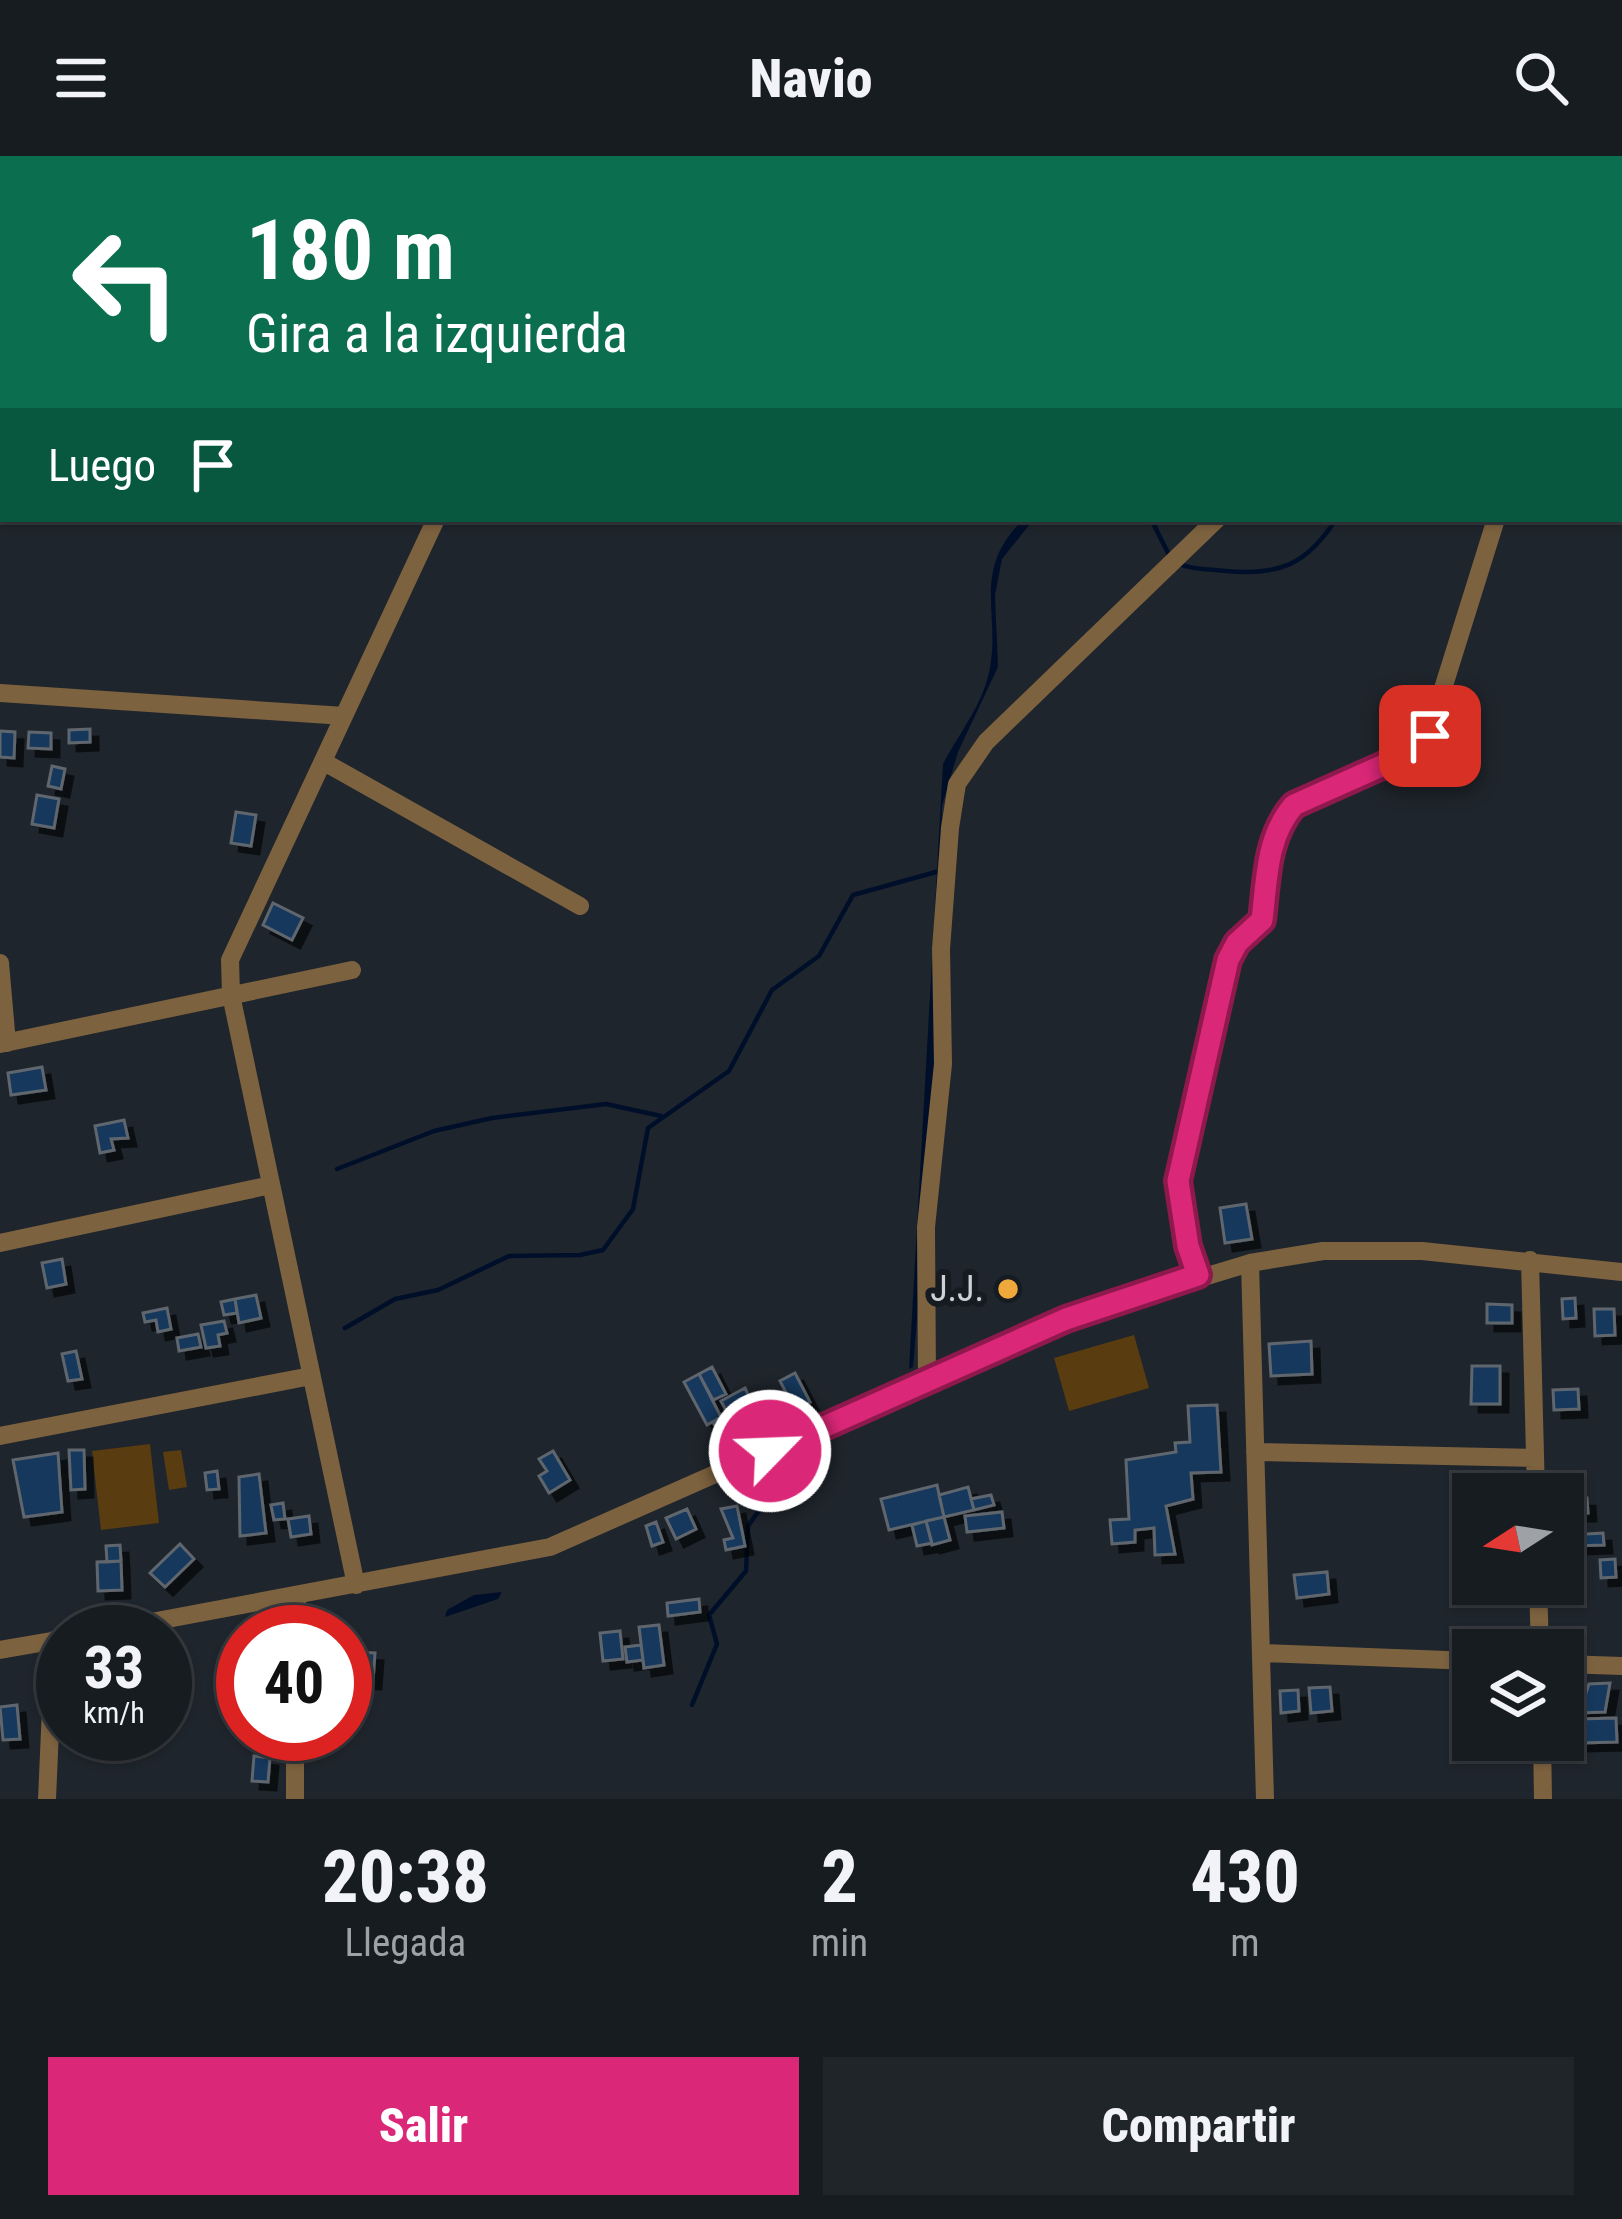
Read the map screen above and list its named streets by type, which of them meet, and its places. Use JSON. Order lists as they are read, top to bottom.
{
  "places": ["J.J."],
  "north": "left",
  "page": {
    "header": "Navio",
    "turn": ["180 m", "Gira a la izquierda"],
    "then": "Luego",
    "speed": "33 km/h",
    "limit": "40",
    "eta": [
      "20:38",
      "Llegada",
      "2",
      "min",
      "430",
      "m"
    ],
    "buttons": ["Salir", "Compartir"]
  }
}
